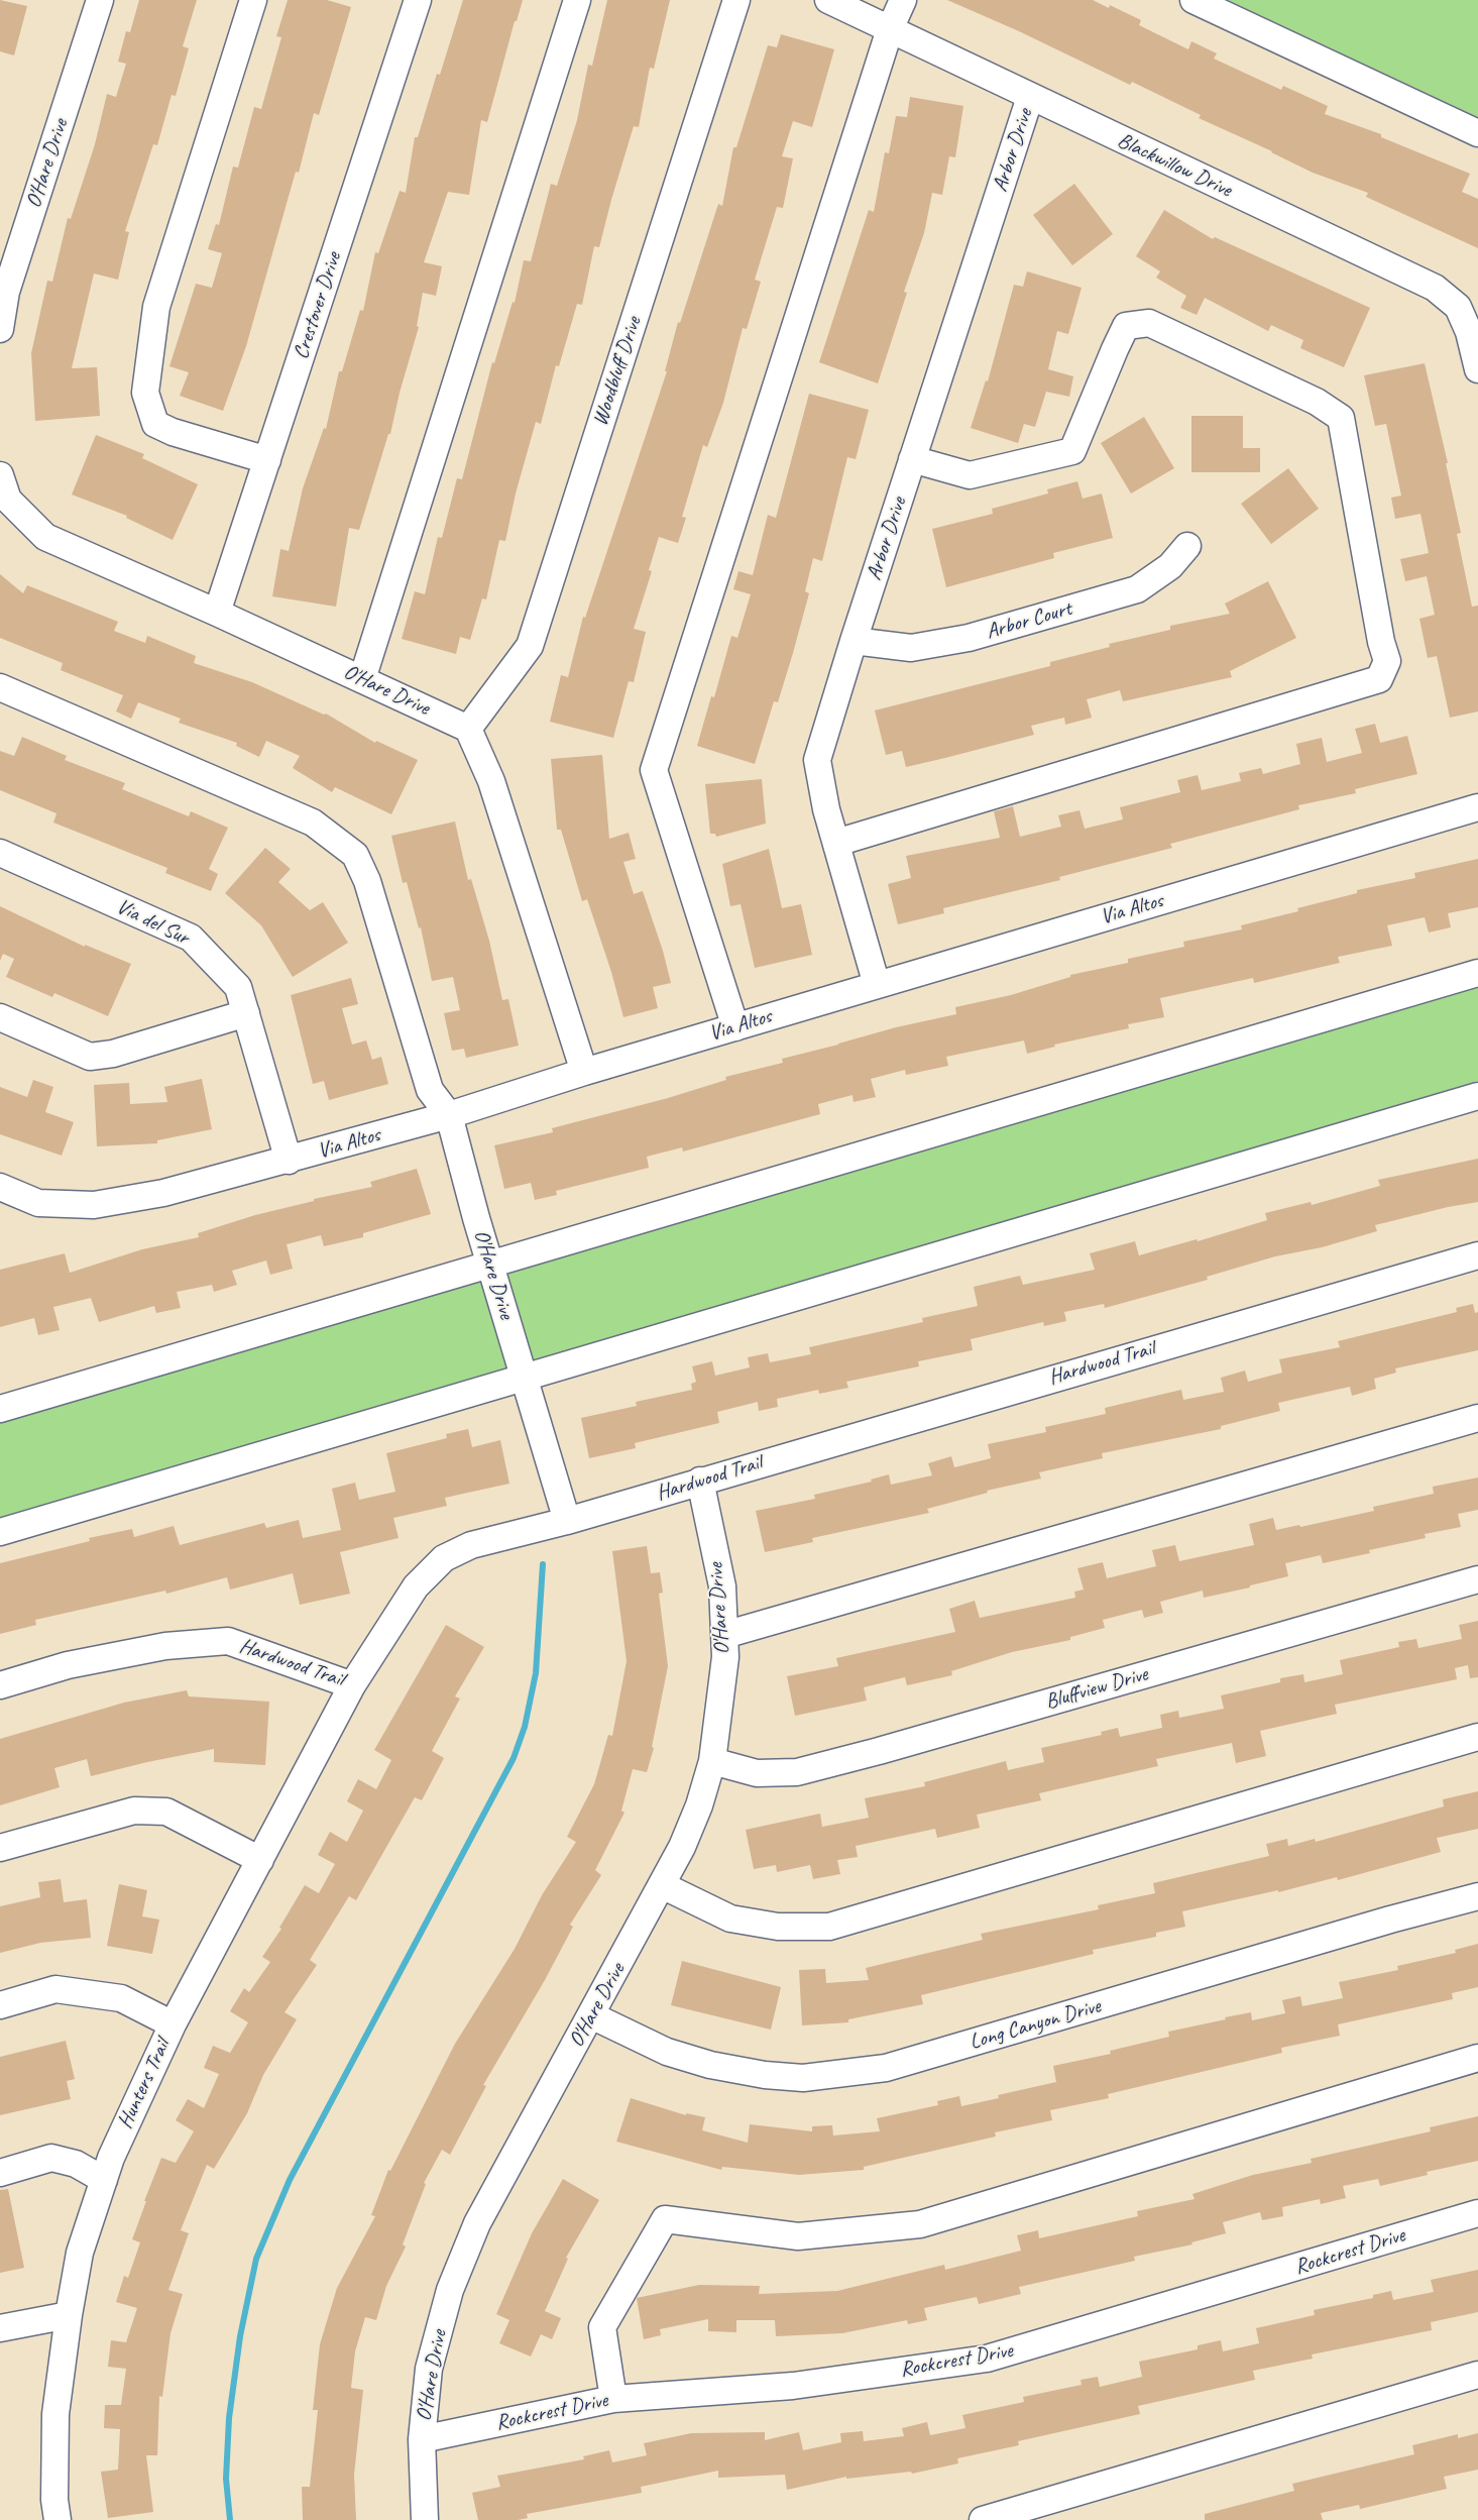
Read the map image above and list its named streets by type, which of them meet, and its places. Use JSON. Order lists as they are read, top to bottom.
{
  "streets": {
    "street": [
      "Arbor Drive",
      "O'Hare Drive",
      "Blackwillow Drive",
      "Crestover Drive",
      "Woodbluff Drive",
      "Arbor Court",
      "Via Altos",
      "Via del Sur",
      "Hardwood Trail",
      "Bluffview Drive",
      "Long Canyon Drive",
      "Hunters Trail",
      "Rockcrest Drive"
    ]
  },
  "crossings": [
    ["Arbor Drive", "Blackwillow Drive"],
    ["Arbor Drive", "Arbor Court"],
    ["Arbor Drive", "Via Altos"],
    ["O'Hare Drive", "Crestover Drive"],
    ["O'Hare Drive", "Woodbluff Drive"],
    ["O'Hare Drive", "Via Altos"],
    ["O'Hare Drive", "Hardwood Trail"],
    ["O'Hare Drive", "Bluffview Drive"],
    ["O'Hare Drive", "Long Canyon Drive"],
    ["O'Hare Drive", "Rockcrest Drive"],
    ["Via Altos", "Via del Sur"],
    ["Hardwood Trail", "Hunters Trail"]
  ]
}
